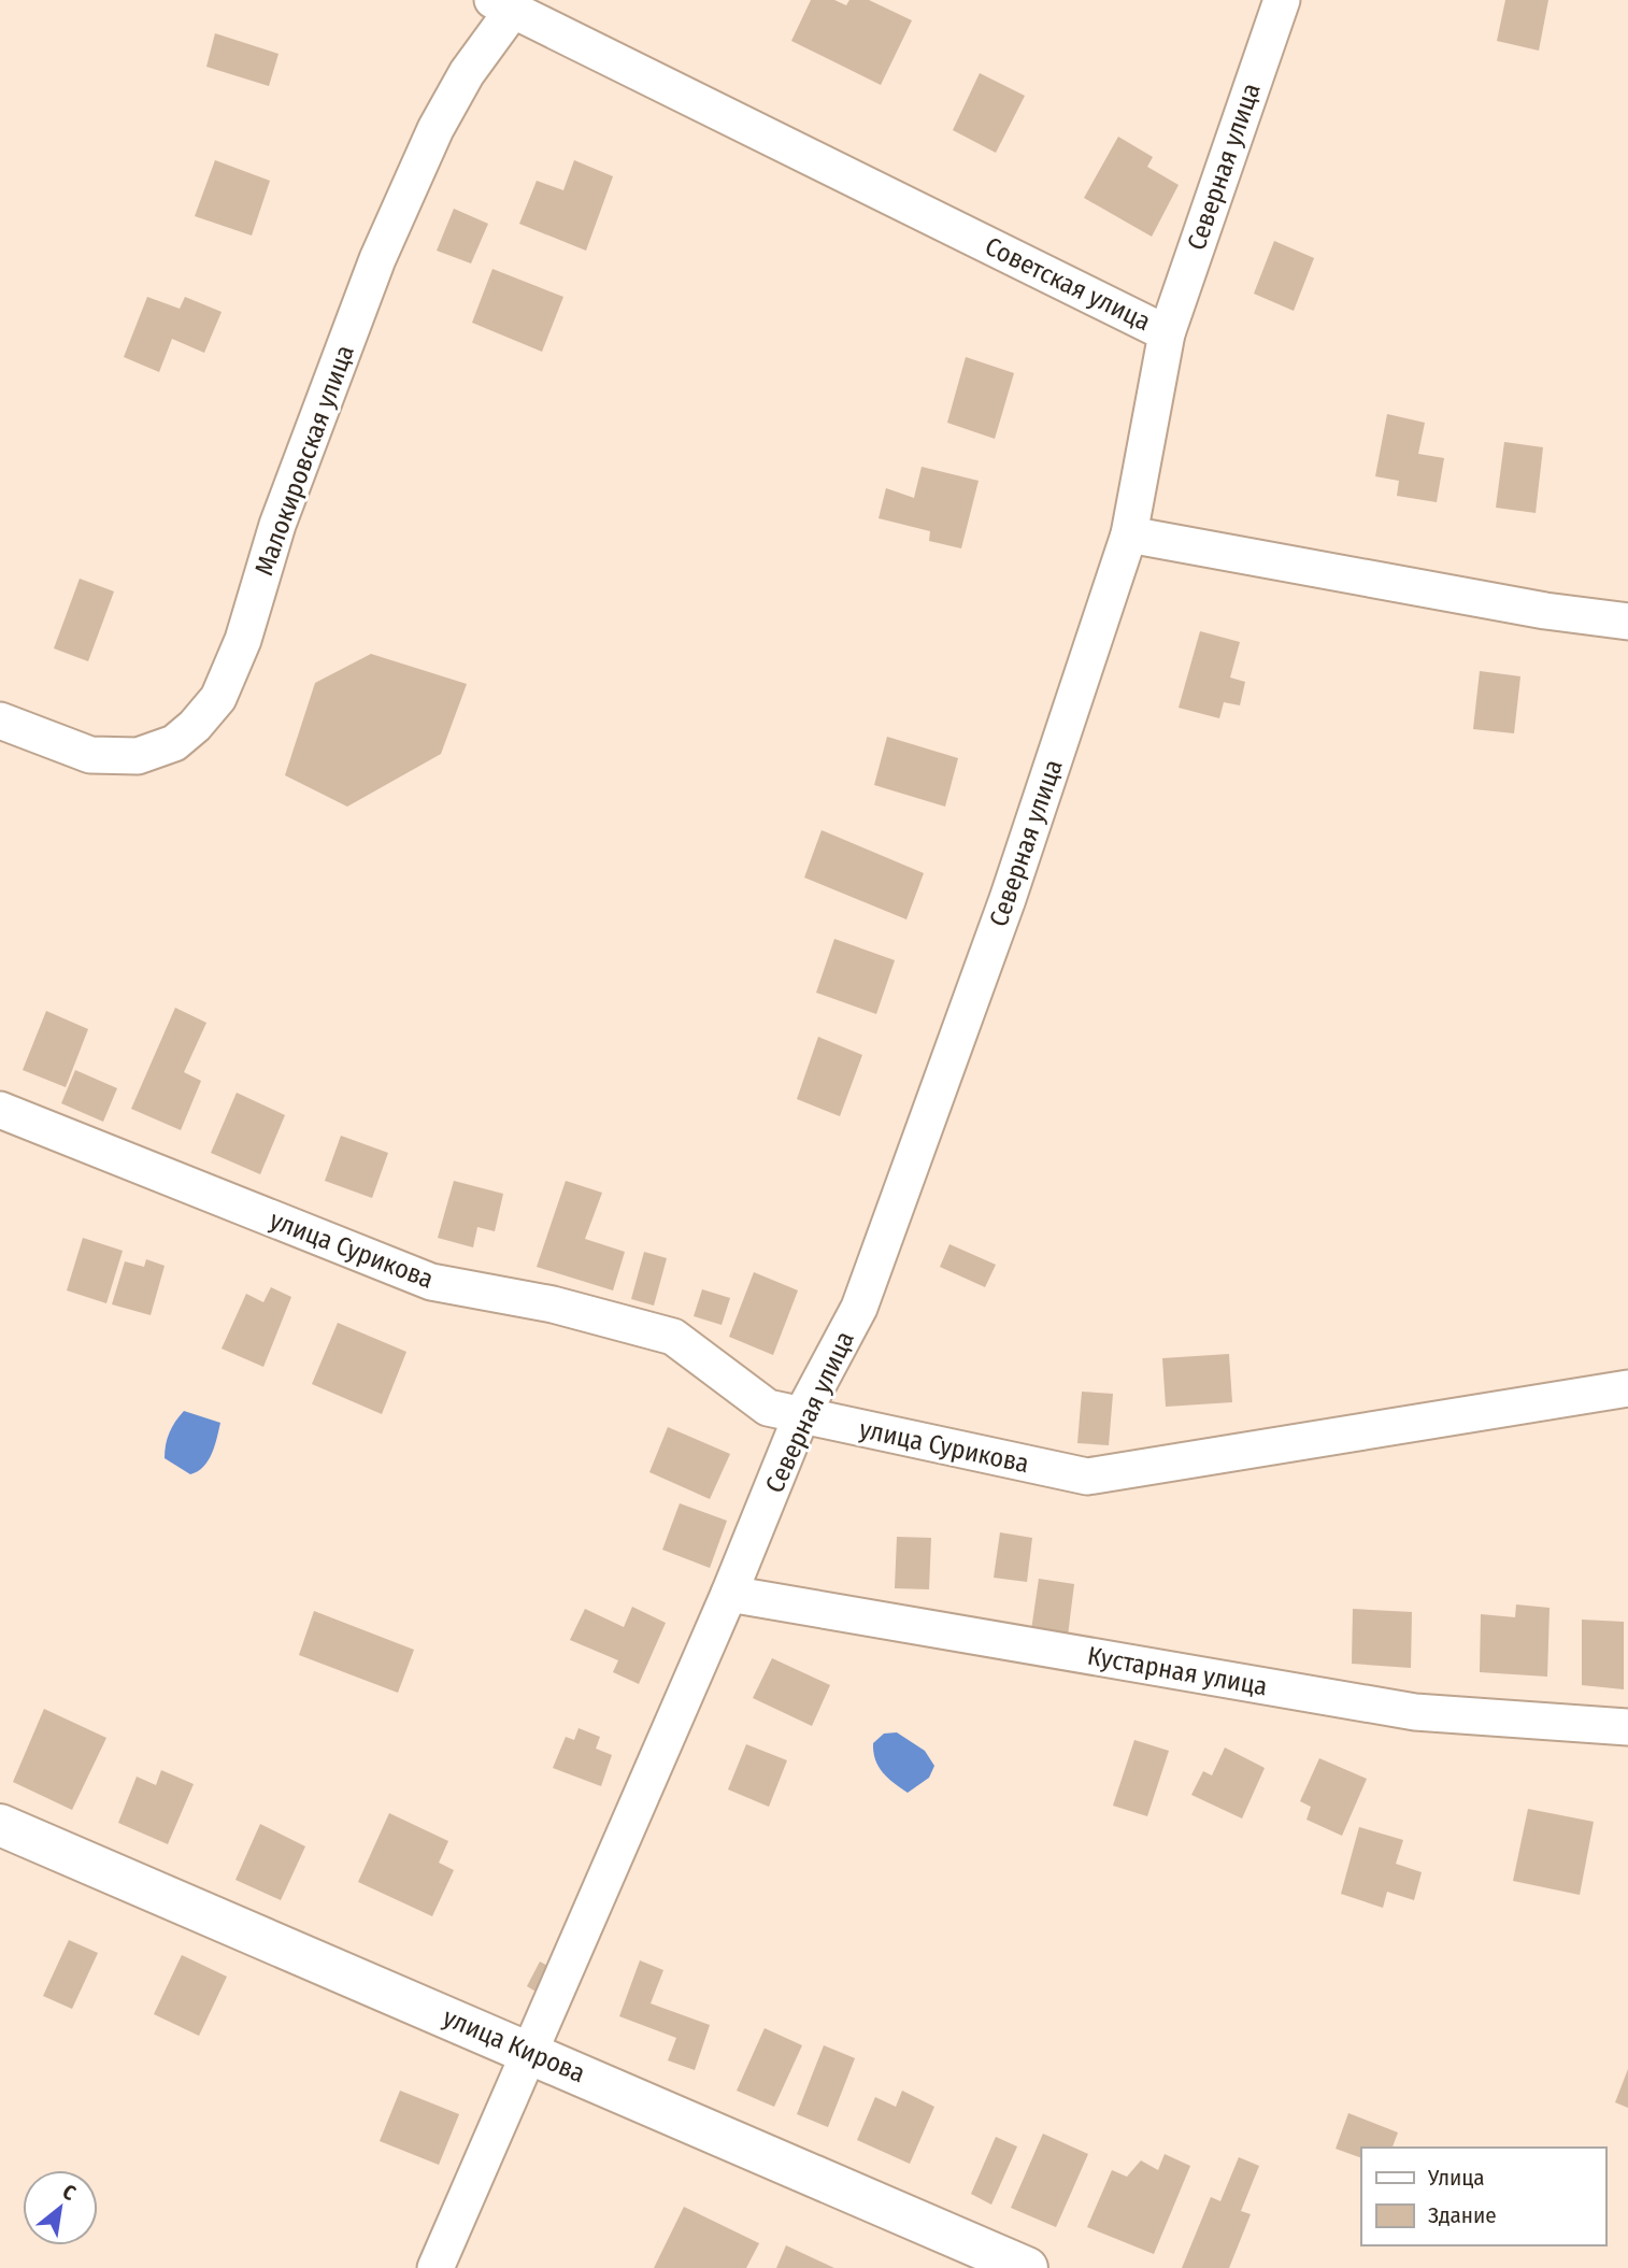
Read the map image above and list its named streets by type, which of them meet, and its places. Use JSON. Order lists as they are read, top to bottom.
{
  "streets": {
    "street": [
      "Северная улица",
      "Советская улица",
      "Малокировская улица",
      "улица Сурикова",
      "Кустарная улица",
      "улица Кирова"
    ]
  },
  "crossings": [
    ["Северная улица", "Советская улица"],
    ["Северная улица", "улица Сурикова"],
    ["Северная улица", "Кустарная улица"],
    ["Северная улица", "улица Кирова"],
    ["Советская улица", "Малокировская улица"]
  ],
  "legend": ["Улица", "Здание"],
  "north": "top right"
}
